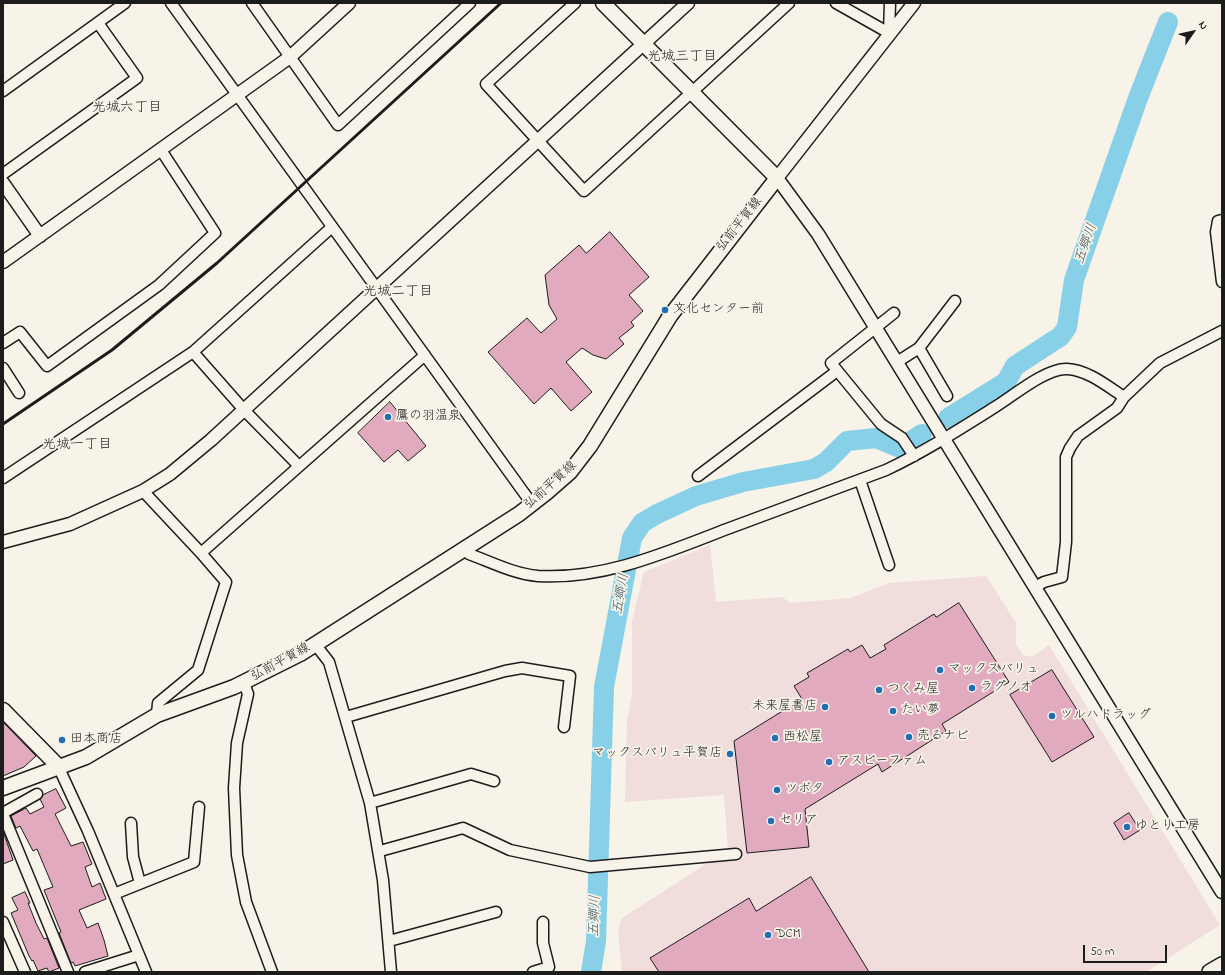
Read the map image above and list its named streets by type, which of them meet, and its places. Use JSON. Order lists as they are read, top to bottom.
{
  "streets": {
    "main road": ["弘前平賀線"]
  },
  "districts": [
    "光城三丁目",
    "光城六丁目",
    "光城二丁目",
    "光城一丁目"
  ],
  "water": ["五郷川"],
  "places": [
    "文化センター前",
    "鷹の羽温泉",
    "マックスバリュ",
    "ラグノオ",
    "つくみ屋",
    "未来屋書店",
    "たい夢",
    "ツルハドラッグ",
    "売るナビ",
    "西松屋",
    "田本商店",
    "マックスバリュ平賀店",
    "アスビーファム",
    "ツボタ",
    "セリア",
    "ゆとり工房",
    "DCM"
  ],
  "scale_bar": "50 m",
  "north": "top right"
}
